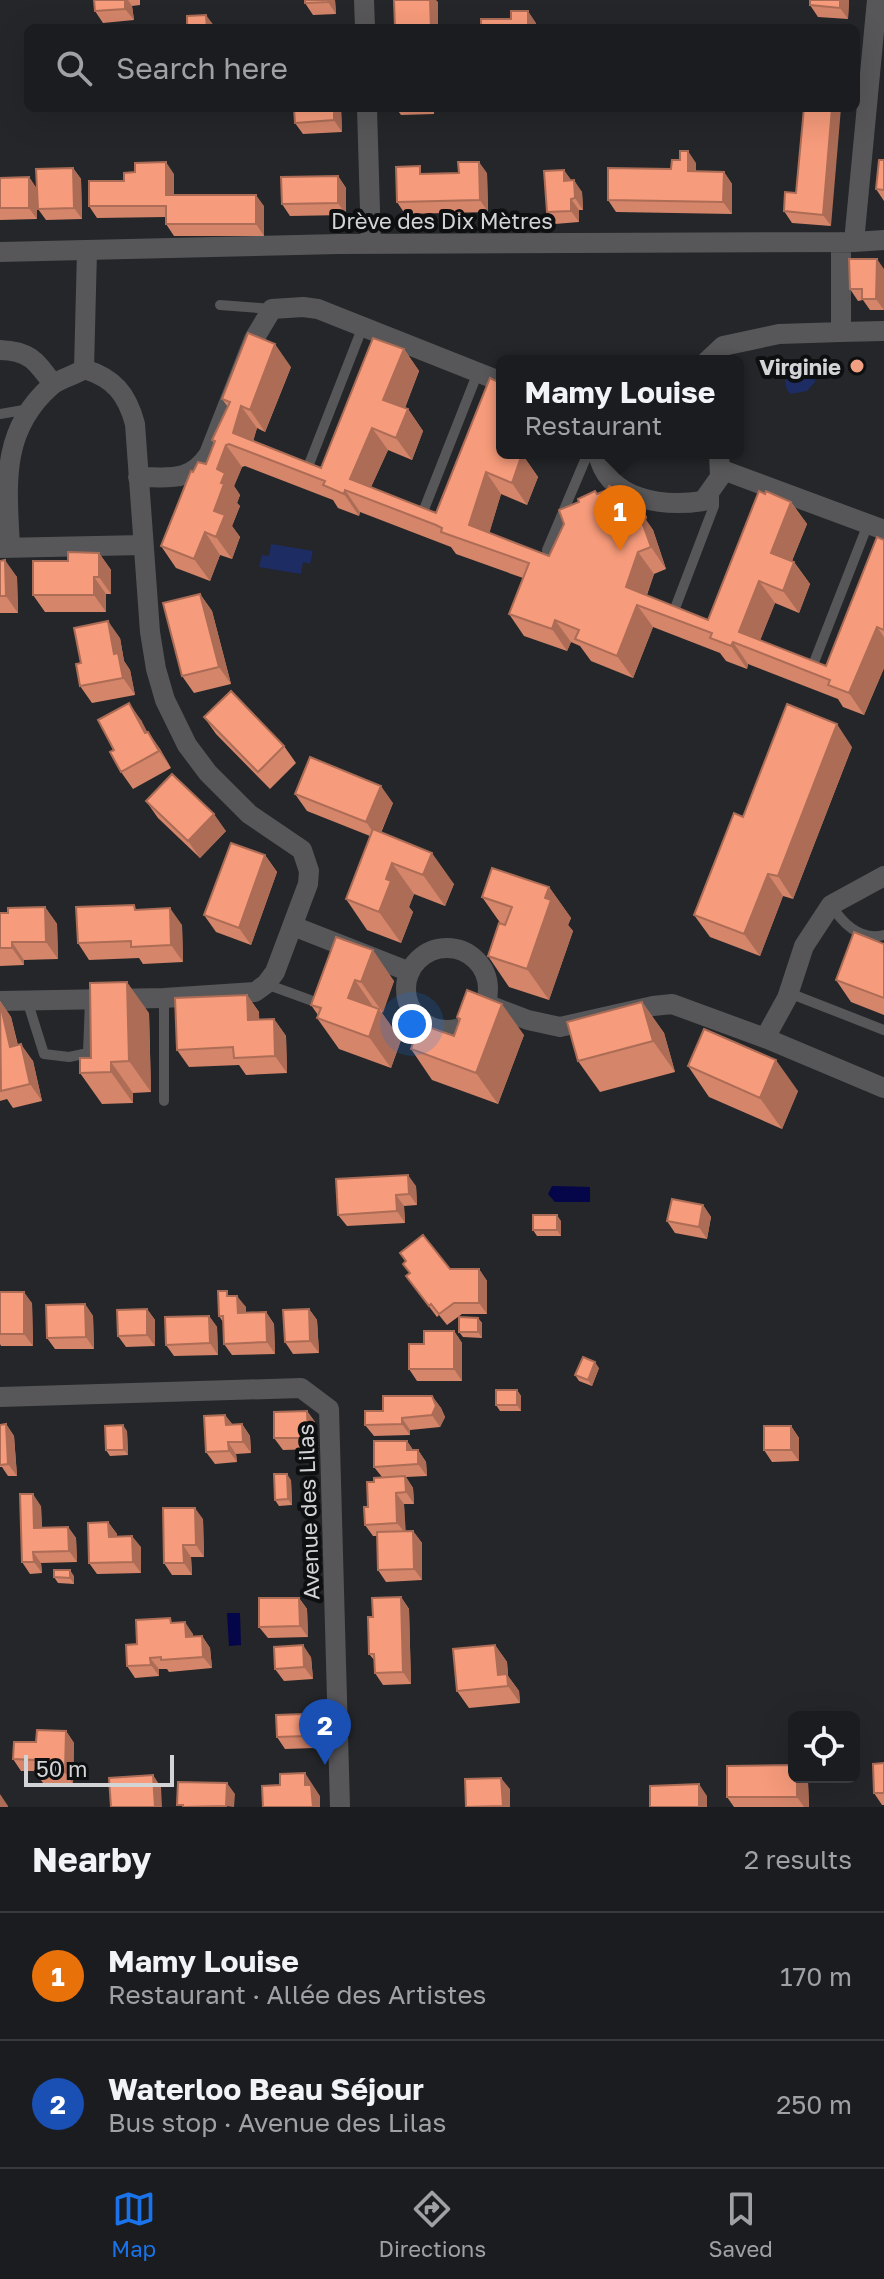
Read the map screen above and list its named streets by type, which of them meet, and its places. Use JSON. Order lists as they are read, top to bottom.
{
  "streets": {
    "street": ["Drève des Dix Mètres", "Avenue des Lilas"]
  },
  "places": ["Virginie"],
  "scale_bar": "50 m",
  "page": {
    "search": "Search here",
    "popup": ["Mamy Louise", "Restaurant"],
    "pins": ["1", "2"],
    "scale": "50 m",
    "heading": ["Nearby", "2 results"],
    "list": [
      {
        "mark": "1",
        "name": "Mamy Louise",
        "note": "Restaurant · Allée des Artistes",
        "value": "170 m"
      },
      {
        "mark": "2",
        "name": "Waterloo Beau Séjour",
        "note": "Bus stop · Avenue des Lilas",
        "value": "250 m"
      }
    ],
    "nav": ["Map", "Directions", "Saved"]
  }
}
